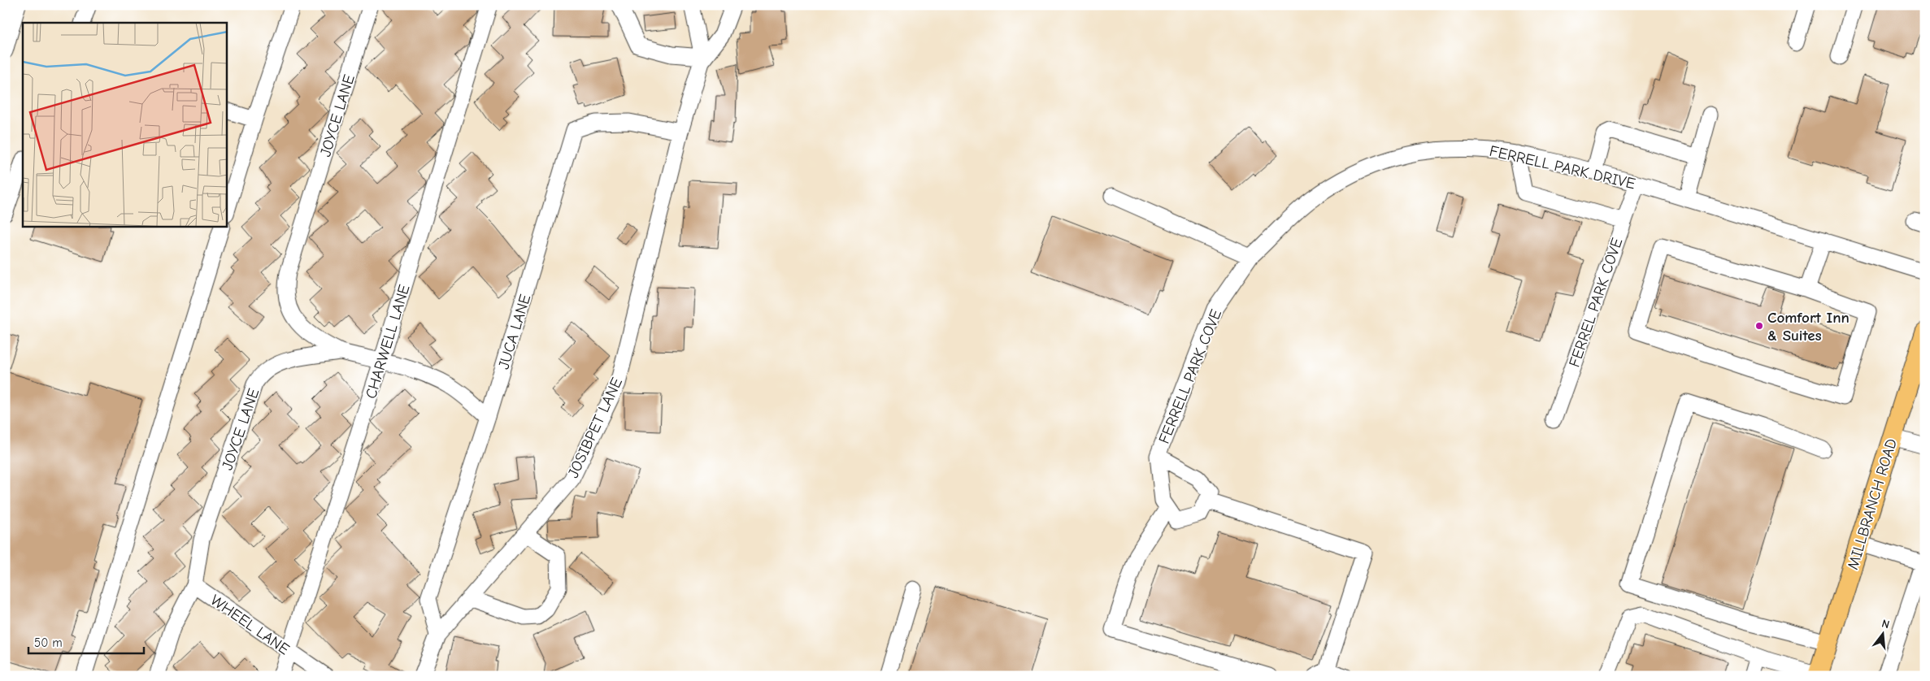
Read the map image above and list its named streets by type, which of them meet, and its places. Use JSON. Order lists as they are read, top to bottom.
{
  "streets": {
    "main road": ["MILLBRANCH ROAD"],
    "street": [
      "JOYCE LANE",
      "FERRELL PARK DRIVE",
      "FERREL PARK COVE",
      "JUCA LANE",
      "CHARWELL LANE",
      "FERRELL PARK COVE",
      "JOSIBPET LANE",
      "WHEEL LANE"
    ]
  },
  "crossings": [
    ["JOYCE LANE", "WHEEL LANE"],
    ["FERRELL PARK DRIVE", "FERREL PARK COVE"],
    ["FERRELL PARK DRIVE", "FERRELL PARK COVE"],
    ["JUCA LANE", "JOSIBPET LANE"],
    ["CHARWELL LANE", "WHEEL LANE"]
  ],
  "places": ["Comfort Inn & Suites"],
  "scale_bar": "50 m",
  "north": "top"
}
